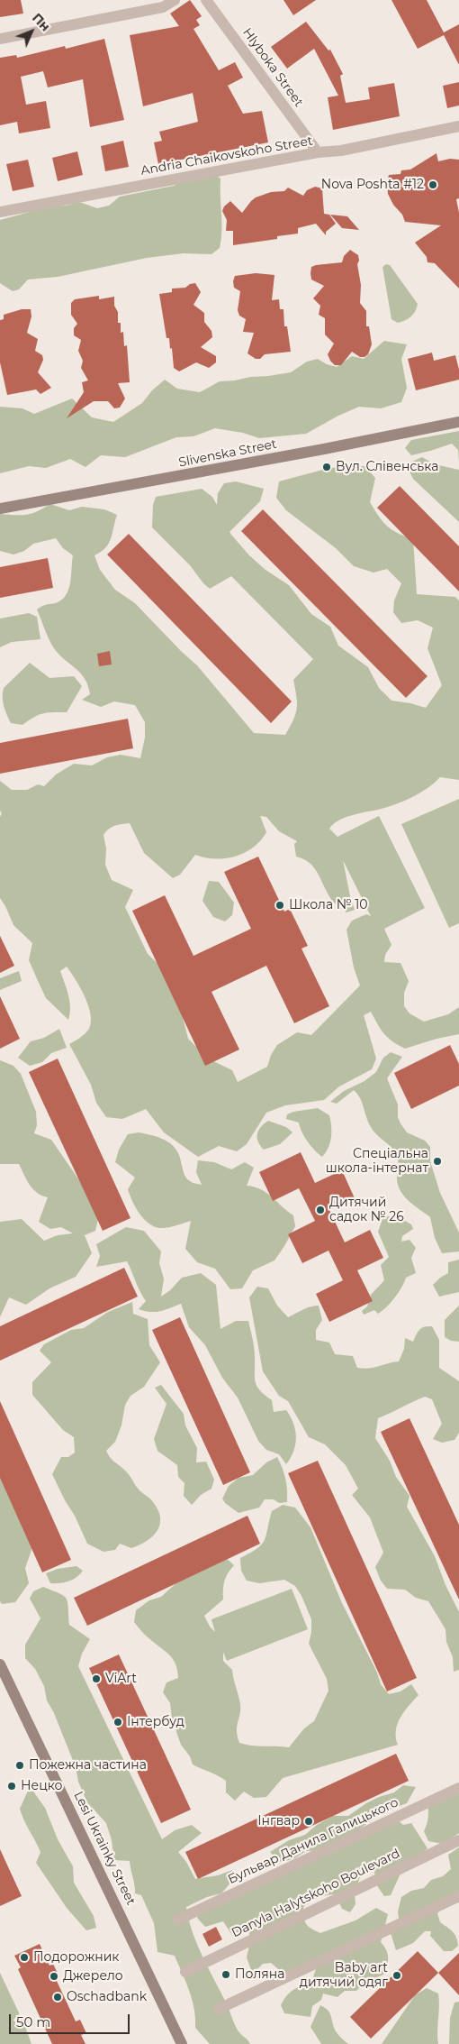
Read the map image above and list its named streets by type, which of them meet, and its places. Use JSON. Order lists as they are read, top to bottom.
{
  "streets": {
    "main road": ["Slivenska Street", "Lesi Ukrainky Street"],
    "street": [
      "Hlyboka Street",
      "Andria Chaikovskoho Street",
      "Бульвар Данила Галицького",
      "Danyla Halytskoho Boulevard"
    ]
  },
  "crossings": [
    ["Hlyboka Street", "Andria Chaikovskoho Street"]
  ],
  "places": [
    "Nova Poshta #12",
    "Вул. Слівенська",
    "Школа № 10",
    "Спеціальна школа-інтернат",
    "Дитячий садок № 26",
    "ViArt",
    "Інтербуд",
    "Пожежна частина",
    "Нецко",
    "Інгвар",
    "Подорожник",
    "Поляна",
    "Baby art дитячий одяг",
    "Джерело",
    "Oschadbank"
  ],
  "scale_bar": "50 m",
  "north": "top right"
}
